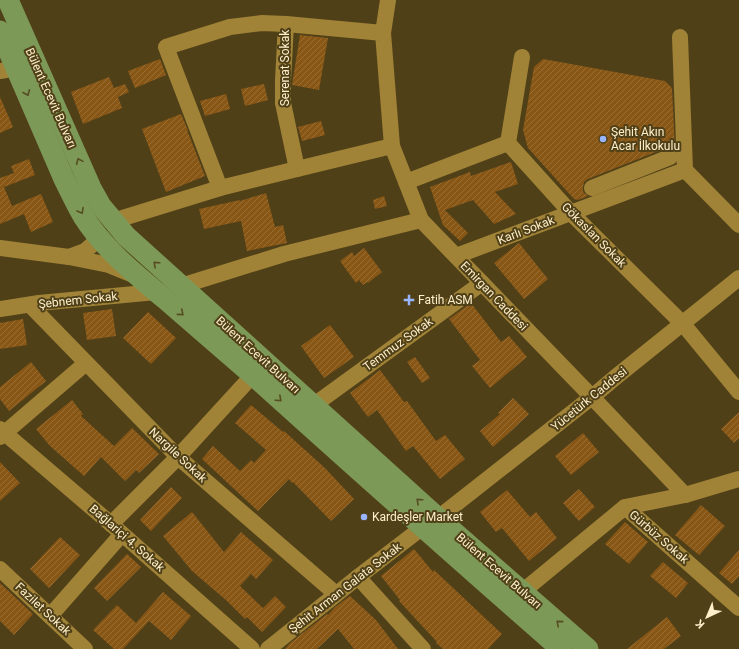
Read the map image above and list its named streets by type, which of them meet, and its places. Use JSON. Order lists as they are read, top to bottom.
{
  "streets": {
    "main road": ["Bülent Ecevit Bulvarı"],
    "street": [
      "Serenat Sokak",
      "Karlı Sokak",
      "Gökaslan Sokak",
      "Emirgan Caddesi",
      "Şebnem Sokak",
      "Temmuz Sokak",
      "Yücetürk Caddesi",
      "Nargile Sokak",
      "Gürbüz Sokak",
      "Bağlariçi 4. Sokak",
      "Şehit Arman Galata Sokak",
      "Fazilet Sokak"
    ]
  },
  "crossings": [
    ["Bülent Ecevit Bulvarı", "Şebnem Sokak"],
    ["Bülent Ecevit Bulvarı", "Temmuz Sokak"],
    ["Bülent Ecevit Bulvarı", "Yücetürk Caddesi"],
    ["Bülent Ecevit Bulvarı", "Gürbüz Sokak"],
    ["Bülent Ecevit Bulvarı", "Şehit Arman Galata Sokak"],
    ["Karlı Sokak", "Gökaslan Sokak"],
    ["Karlı Sokak", "Emirgan Caddesi"],
    ["Gökaslan Sokak", "Yücetürk Caddesi"],
    ["Emirgan Caddesi", "Temmuz Sokak"],
    ["Emirgan Caddesi", "Yücetürk Caddesi"],
    ["Şebnem Sokak", "Nargile Sokak"],
    ["Yücetürk Caddesi", "Şehit Arman Galata Sokak"],
    ["Nargile Sokak", "Şehit Arman Galata Sokak"]
  ],
  "places": {
    "other": ["Şehit Akın Acar İlkokulu", "Kardeşler Market"],
    "health": ["Fatih ASM"]
  },
  "north": "bottom left"
}
